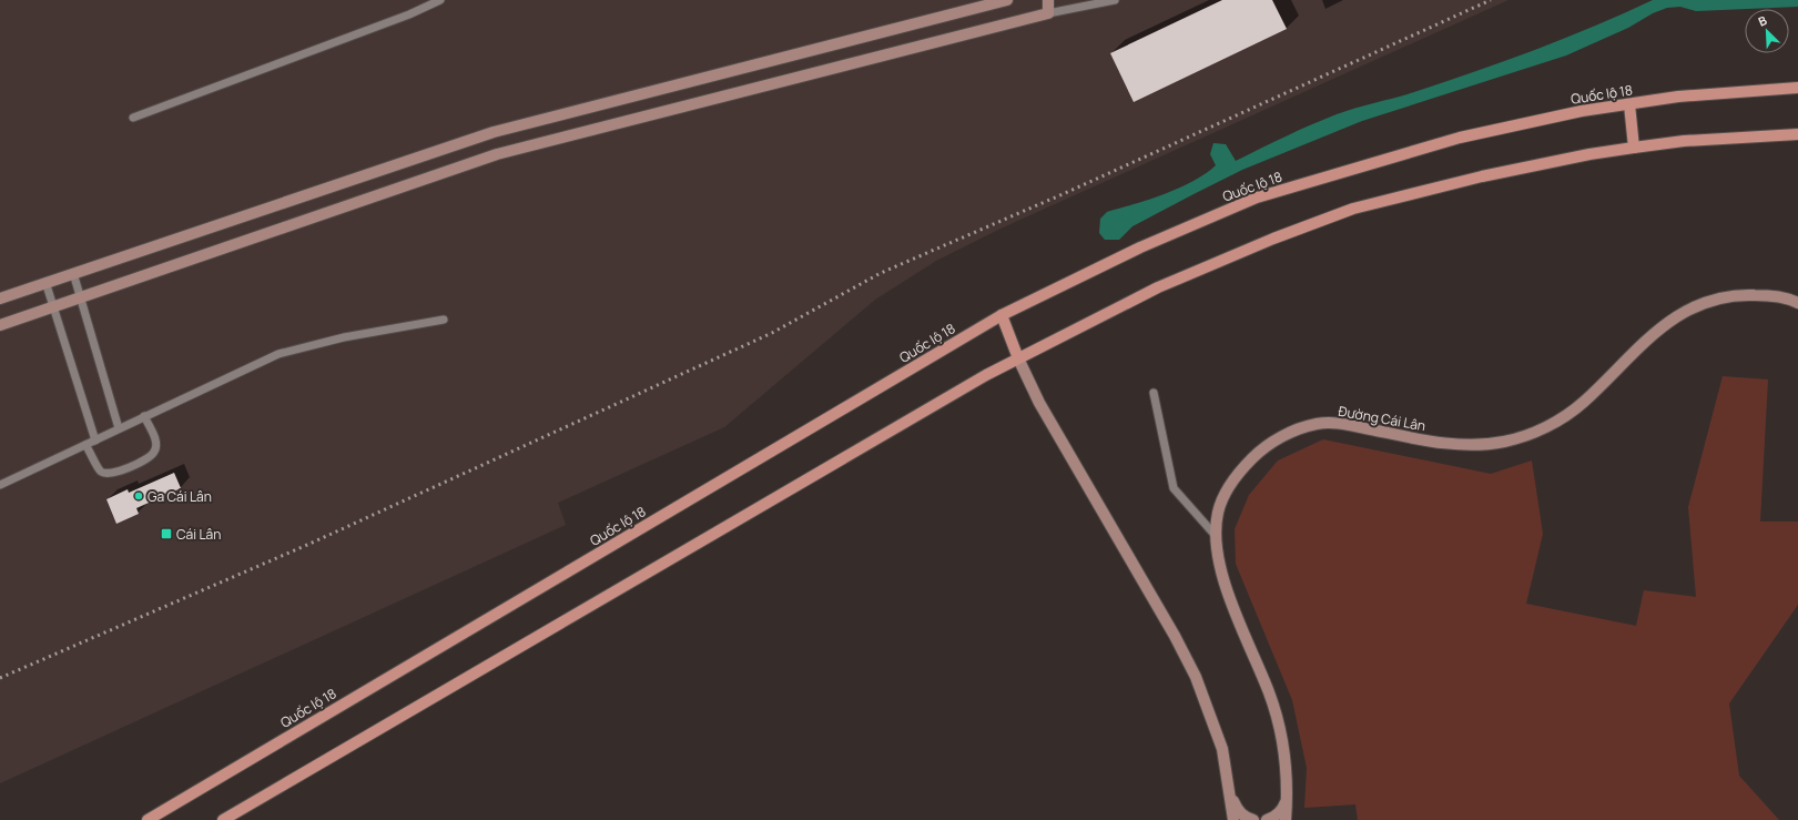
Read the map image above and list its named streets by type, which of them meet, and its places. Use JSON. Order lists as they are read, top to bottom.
{
  "streets": {
    "main road": ["Quốc lộ 18", "Đường Cái Lân"]
  },
  "places": {
    "other": ["Ga Cái Lân"],
    "transit": ["Cái Lân"]
  },
  "north": "top left"
}
